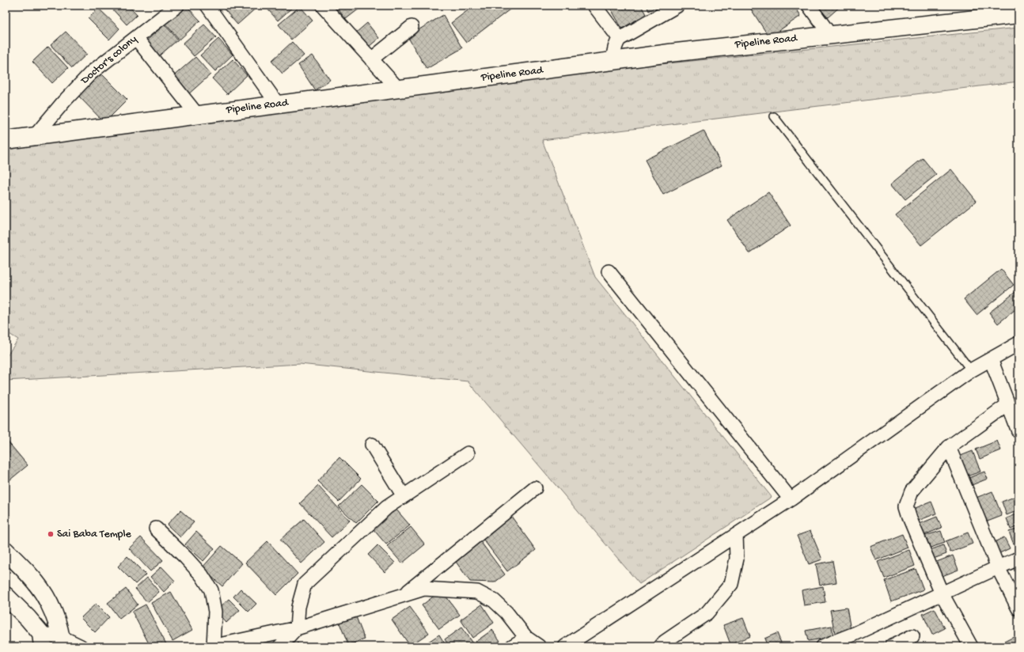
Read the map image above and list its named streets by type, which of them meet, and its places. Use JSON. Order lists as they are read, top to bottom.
{
  "streets": {
    "street": ["Pipeline Road", "Doctor's colony"]
  },
  "crossings": [
    ["Pipeline Road", "Doctor's colony"]
  ],
  "places": ["Sai Baba Temple"]
}
